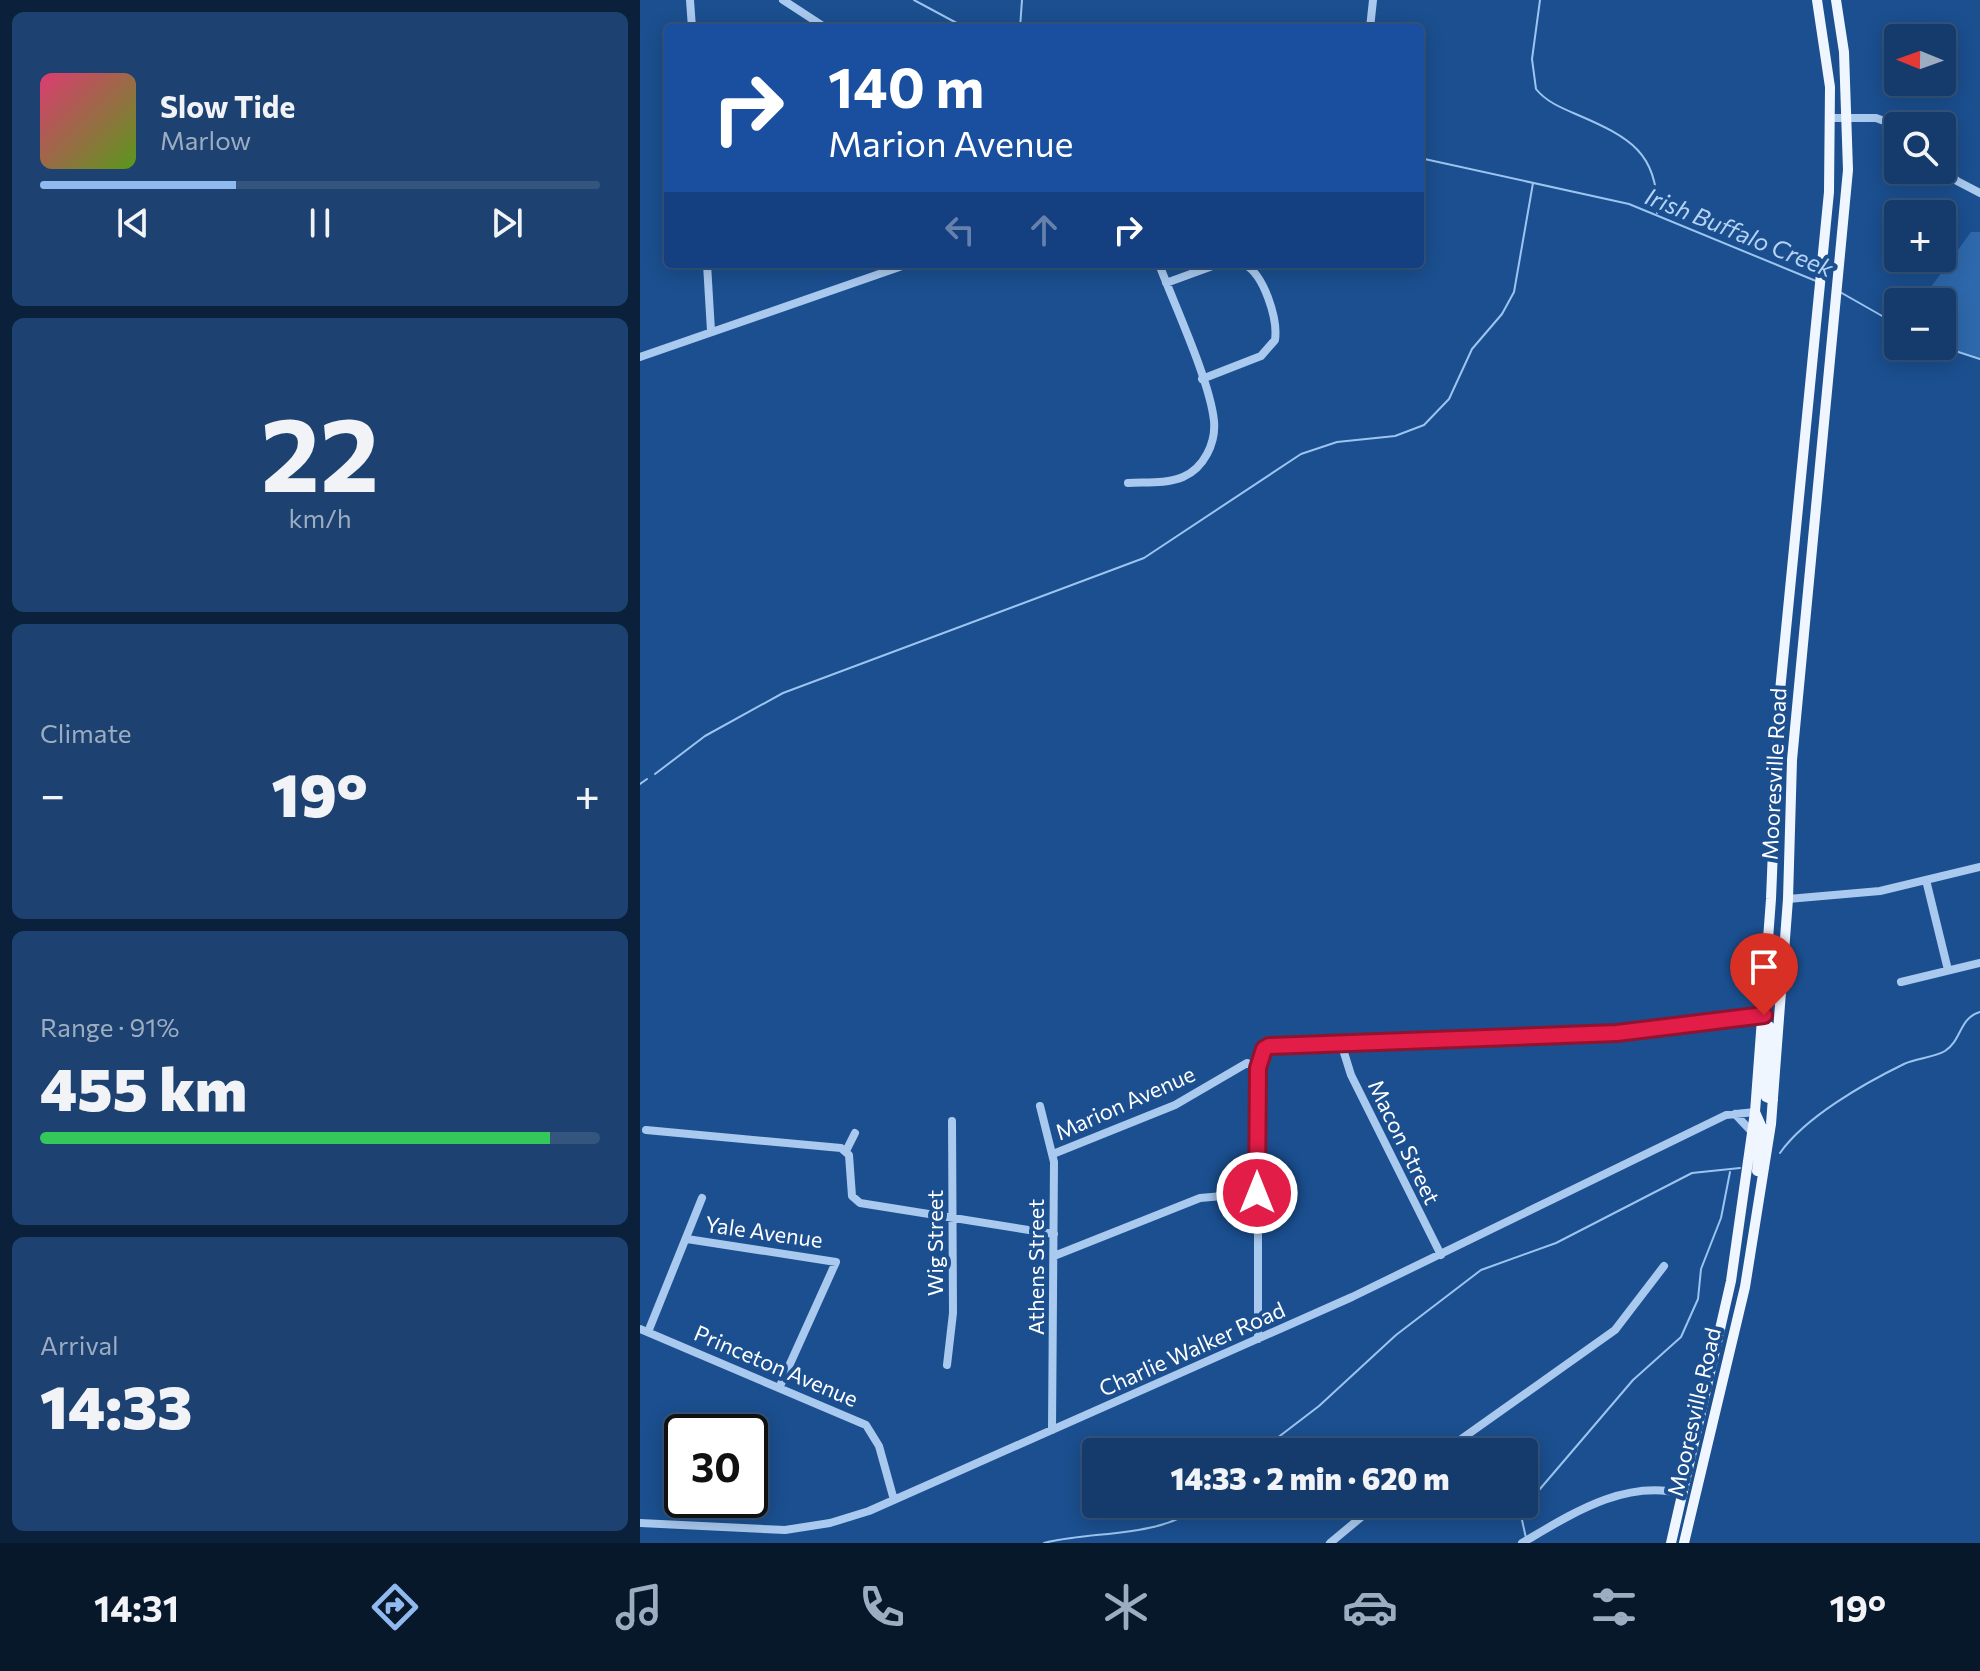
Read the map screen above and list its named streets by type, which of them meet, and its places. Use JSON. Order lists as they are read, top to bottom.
{
  "streets": {
    "main road": ["Mooresville Road"],
    "street": [
      "Marion Avenue",
      "Macon Street",
      "Yale Avenue",
      "Wig Street",
      "Athens Street",
      "Charlie Walker Road",
      "Princeton Avenue"
    ]
  },
  "crossings": [
    ["Mooresville Road", "Marion Avenue"],
    ["Mooresville Road", "Charlie Walker Road"],
    ["Marion Avenue", "Macon Street"],
    ["Marion Avenue", "Athens Street"],
    ["Macon Street", "Charlie Walker Road"],
    ["Yale Avenue", "Princeton Avenue"],
    ["Athens Street", "Charlie Walker Road"],
    ["Charlie Walker Road", "Princeton Avenue"]
  ],
  "water": ["Irish Buffalo Creek"],
  "north": "left",
  "page": {
    "map_buttons": ["+", "−"],
    "turn": ["140 m", "Marion Avenue"],
    "song": ["Slow Tide", "Marlow"],
    "tile": [
      ["22", "km/h"],
      "Climate",
      ["Range · 91%", "455 km"],
      ["Arrival", "14:33"]
    ],
    "heat": ["−", "19°", "+"],
    "limit": "30",
    "trip": "14:33 · 2 min · 620 m",
    "tabs": ["14:31", "19°"]
  }
}
